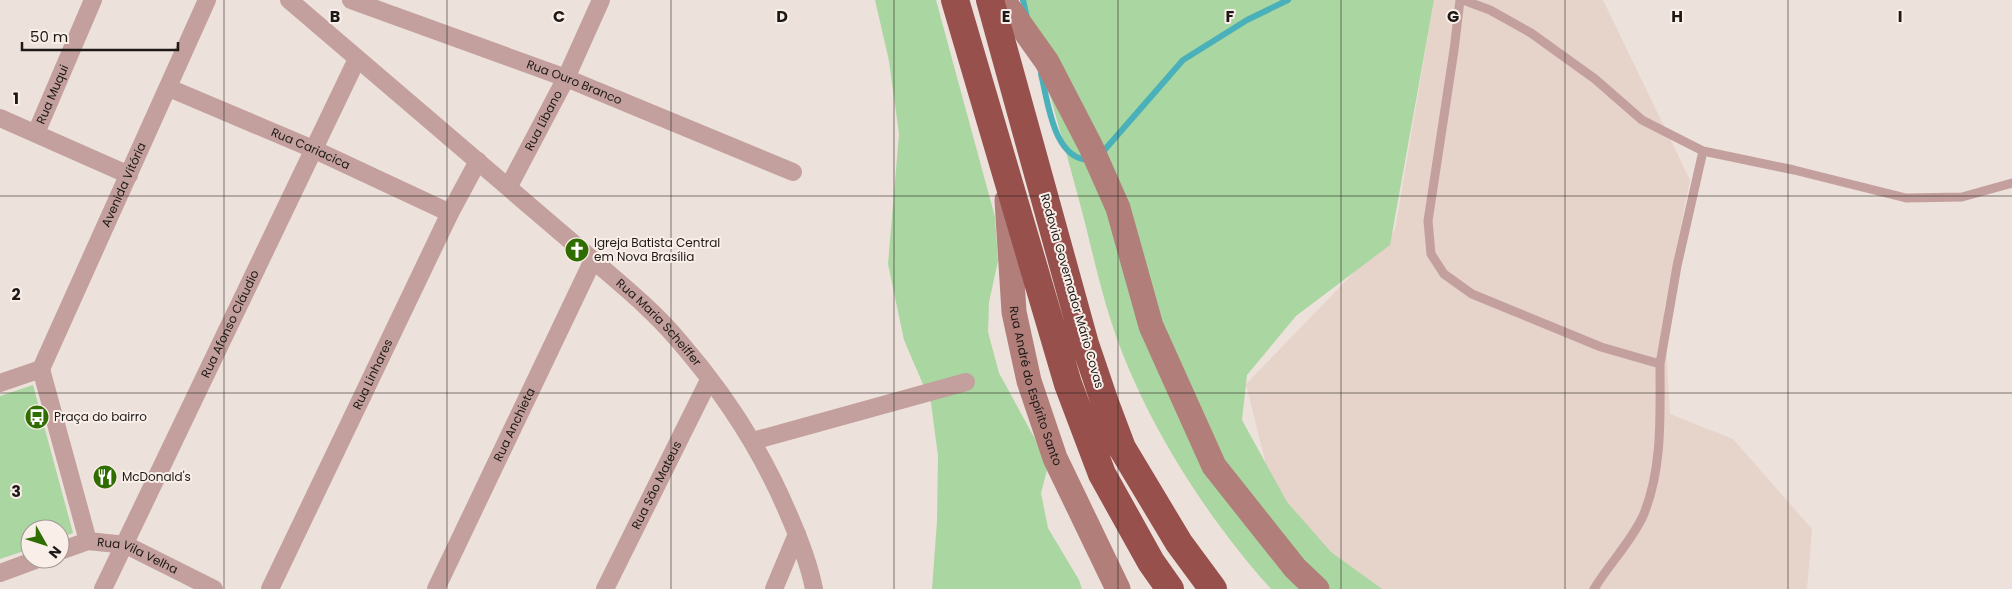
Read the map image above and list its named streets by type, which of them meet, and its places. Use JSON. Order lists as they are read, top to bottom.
{
  "streets": {
    "highway": ["Rodovia Governador Mário Covas"],
    "street": [
      "Rua Ouro Branco",
      "Rua Muqui",
      "Rua Líbano",
      "Rua Cariacica",
      "Avenida Vitória",
      "Rua Afonso Cláudio",
      "Rua Maria Scheiffer",
      "Rua Linhares",
      "Rua André do Espírito Santo",
      "Rua Anchieta",
      "Rua São Mateus",
      "Rua Vila Velha"
    ]
  },
  "crossings": [
    ["Rua Ouro Branco", "Rua Líbano"],
    ["Rua Líbano", "Rua Maria Scheiffer"],
    ["Rua Cariacica", "Avenida Vitória"],
    ["Rua Cariacica", "Rua Afonso Cláudio"],
    ["Rua Cariacica", "Rua Linhares"],
    ["Rua Afonso Cláudio", "Rua Maria Scheiffer"],
    ["Rua Afonso Cláudio", "Rua Vila Velha"],
    ["Rua Maria Scheiffer", "Rua Linhares"],
    ["Rua Maria Scheiffer", "Rua Anchieta"],
    ["Rua Maria Scheiffer", "Rua São Mateus"]
  ],
  "places": {
    "church": ["Igreja Batista Central em Nova Brasília"],
    "bus stop": ["Praça do bairro"],
    "restaurant": ["McDonald's"]
  },
  "scale_bar": "50 m",
  "north": "bottom right",
  "grid": {
    "columns": [
      "B",
      "C",
      "D",
      "E",
      "F",
      "G",
      "H",
      "I"
    ],
    "rows": ["1", "2", "3"]
  }
}
